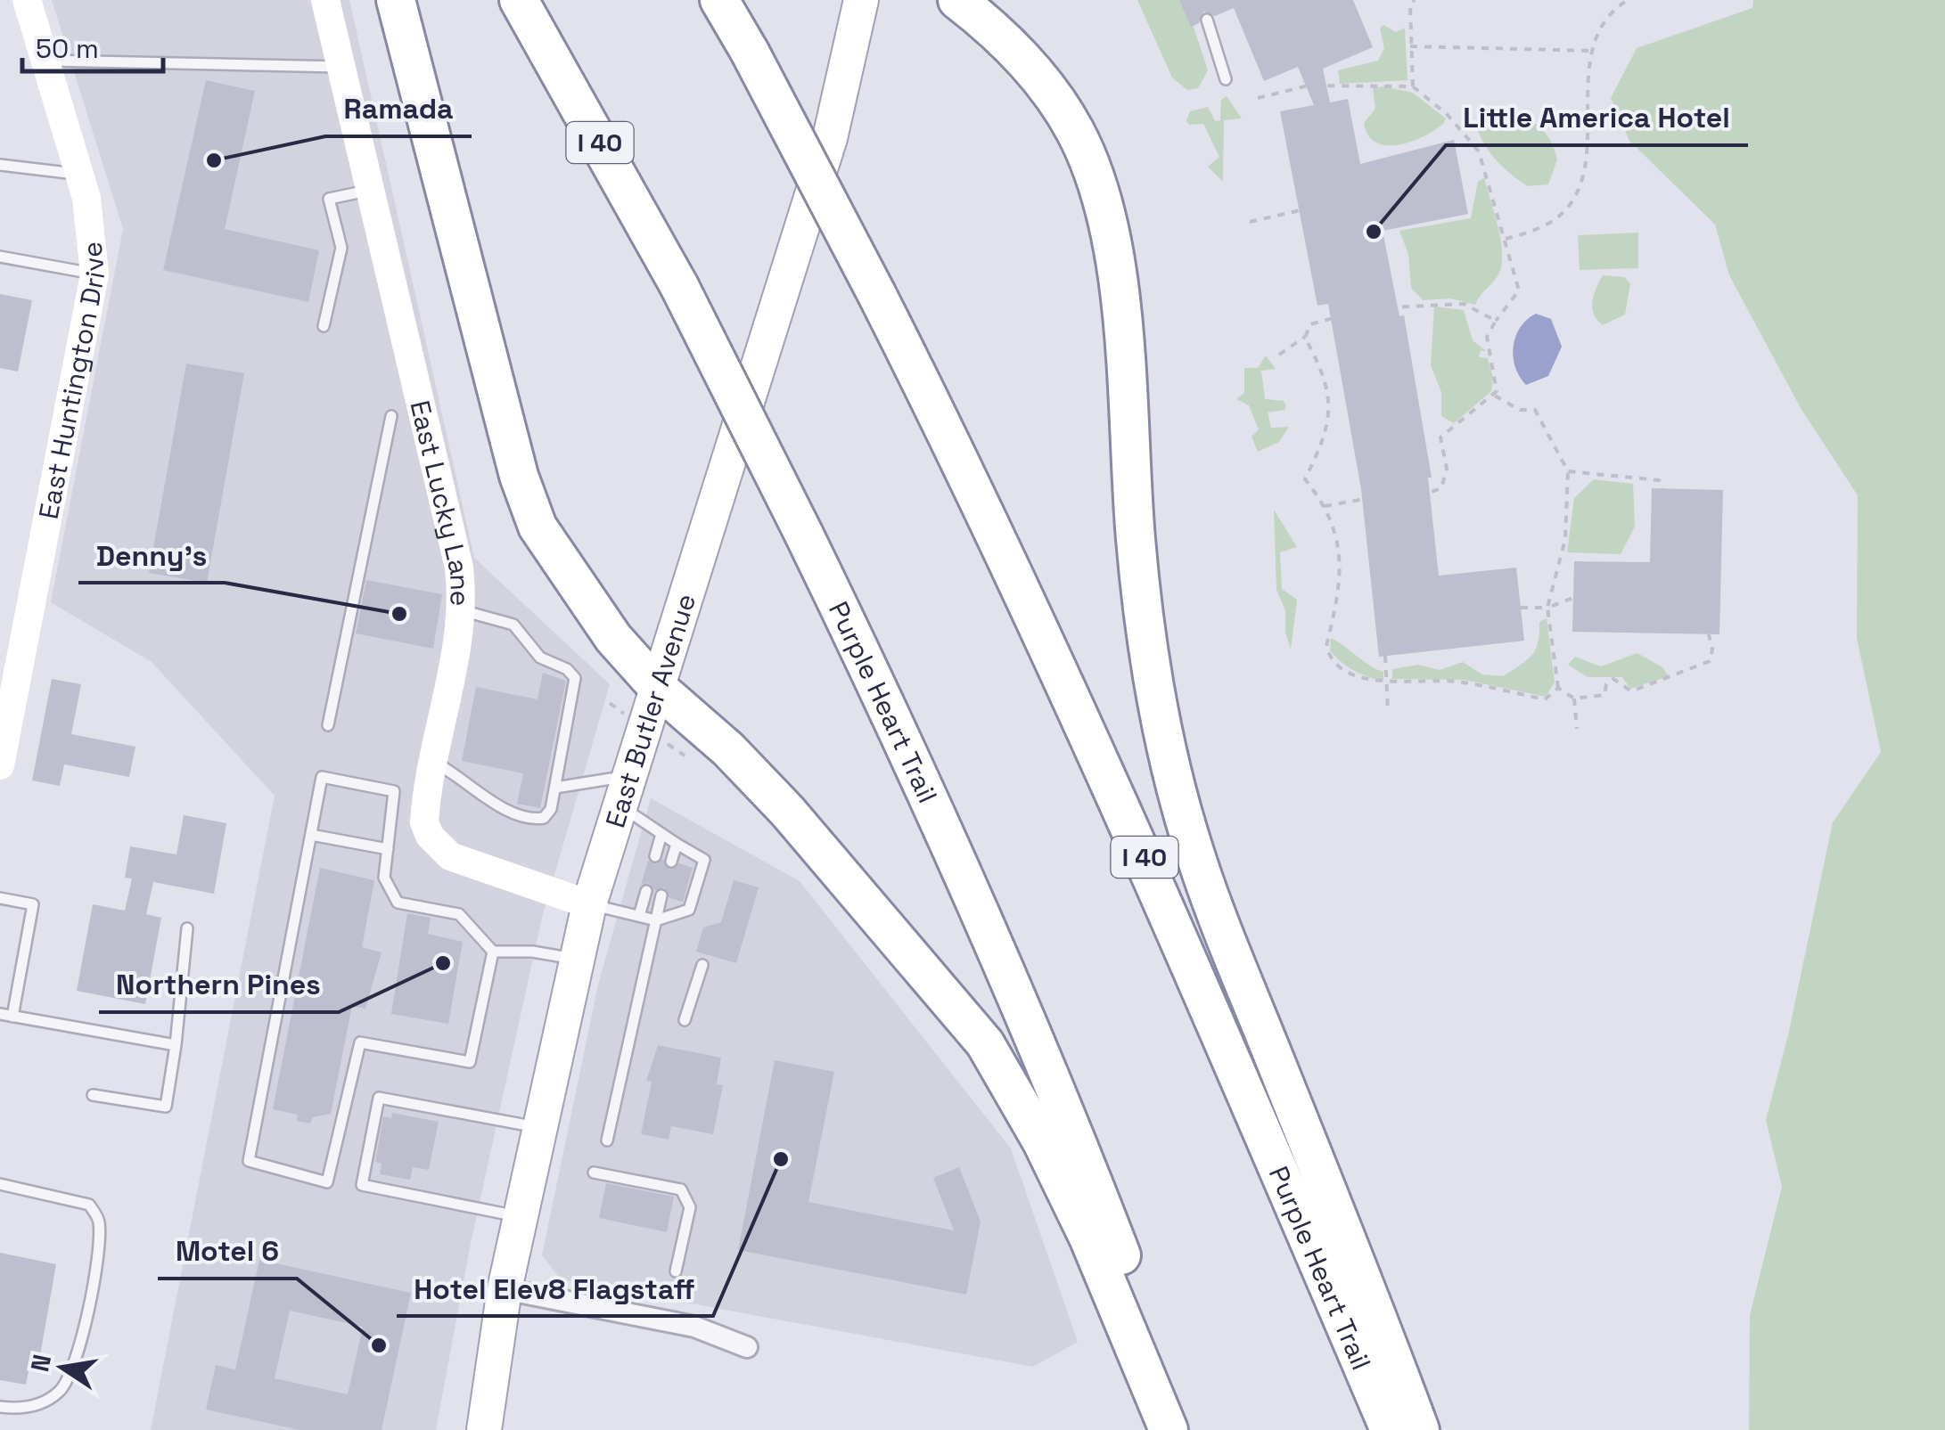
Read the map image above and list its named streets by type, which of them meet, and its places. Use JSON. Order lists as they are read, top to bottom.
{
  "streets": {
    "highway": ["I 40", "Purple Heart Trail"],
    "main road": ["East Butler Avenue"],
    "street": ["East Huntington Drive", "East Lucky Lane"]
  },
  "crossings": [
    ["East Lucky Lane", "East Butler Avenue"]
  ],
  "places": [
    "Ramada",
    "Little America Hotel",
    "Denny's",
    "Northern Pines",
    "Hotel Elev8 Flagstaff",
    "Motel 6"
  ],
  "scale_bar": "50 m",
  "north": "left"
}
